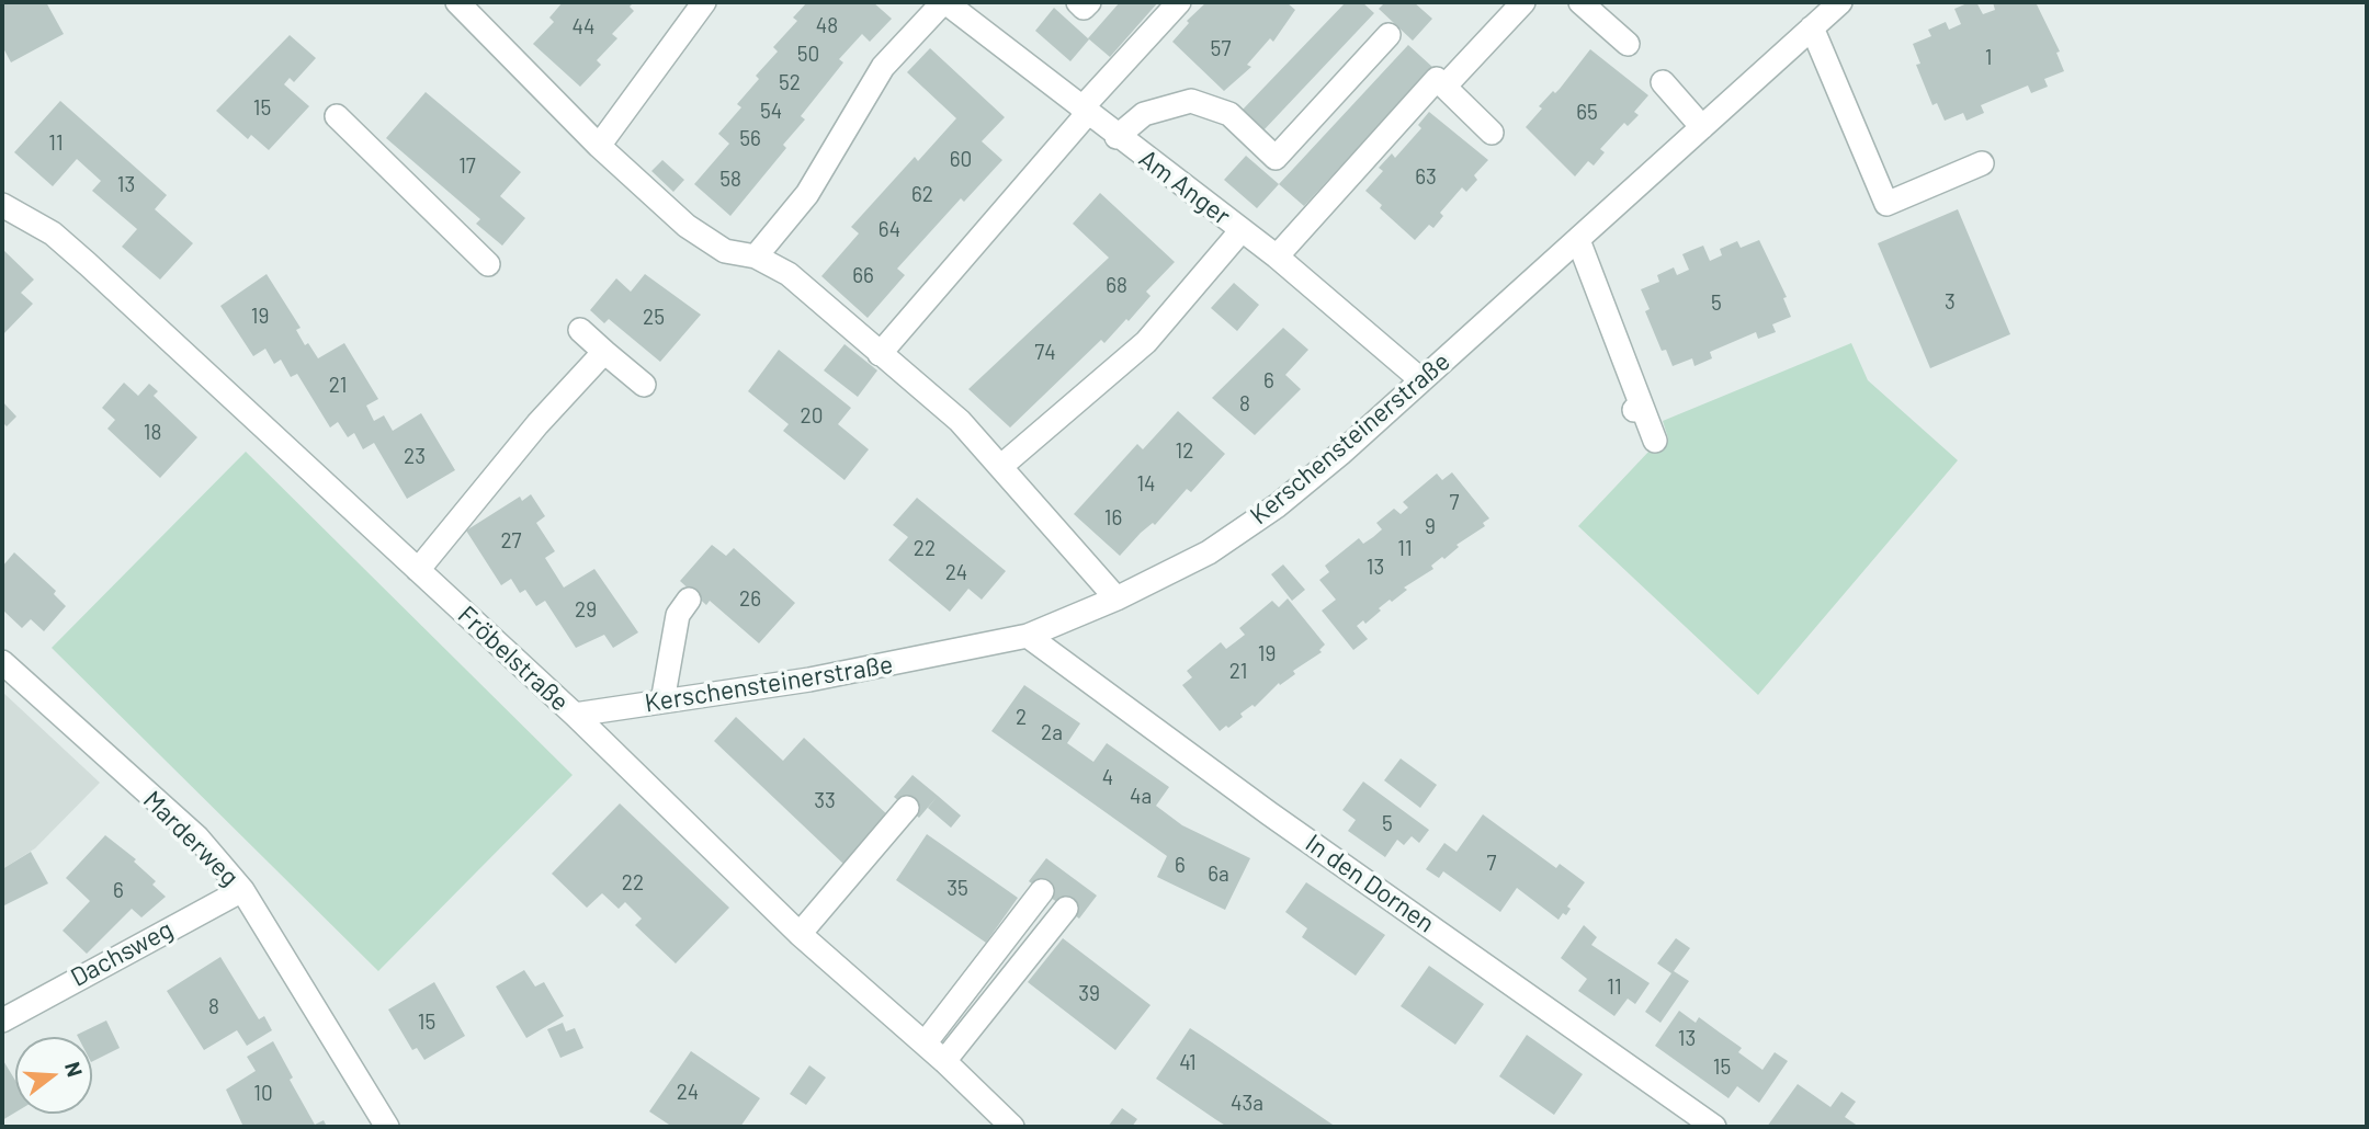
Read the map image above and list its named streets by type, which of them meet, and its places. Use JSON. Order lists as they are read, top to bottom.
{
  "streets": {
    "street": [
      "Am Anger",
      "Kerschensteinerstraße",
      "Fröbelstraße",
      "Marderweg",
      "In den Dornen",
      "Dachsweg"
    ]
  },
  "crossings": [
    ["Am Anger", "Kerschensteinerstraße"],
    ["Kerschensteinerstraße", "Fröbelstraße"],
    ["Kerschensteinerstraße", "In den Dornen"],
    ["Marderweg", "Dachsweg"]
  ],
  "house_numbers": [
    "48",
    "44",
    "57",
    "50",
    "1",
    "52",
    "15",
    "54",
    "65",
    "56",
    "11",
    "60",
    "17",
    "63",
    "58",
    "13",
    "62",
    "64",
    "66",
    "68",
    "3",
    "5",
    "19",
    "25",
    "74",
    "6",
    "21",
    "8",
    "20",
    "18",
    "12",
    "23",
    "14",
    "7",
    "16",
    "9",
    "27",
    "22",
    "11",
    "13",
    "24",
    "26",
    "29",
    "19",
    "21",
    "2",
    "2a",
    "4",
    "4a",
    "33",
    "5",
    "7",
    "6",
    "6a",
    "22",
    "35",
    "6",
    "11",
    "39",
    "8",
    "15",
    "13",
    "41",
    "15",
    "24",
    "10",
    "43a"
  ],
  "north": "right"
}
